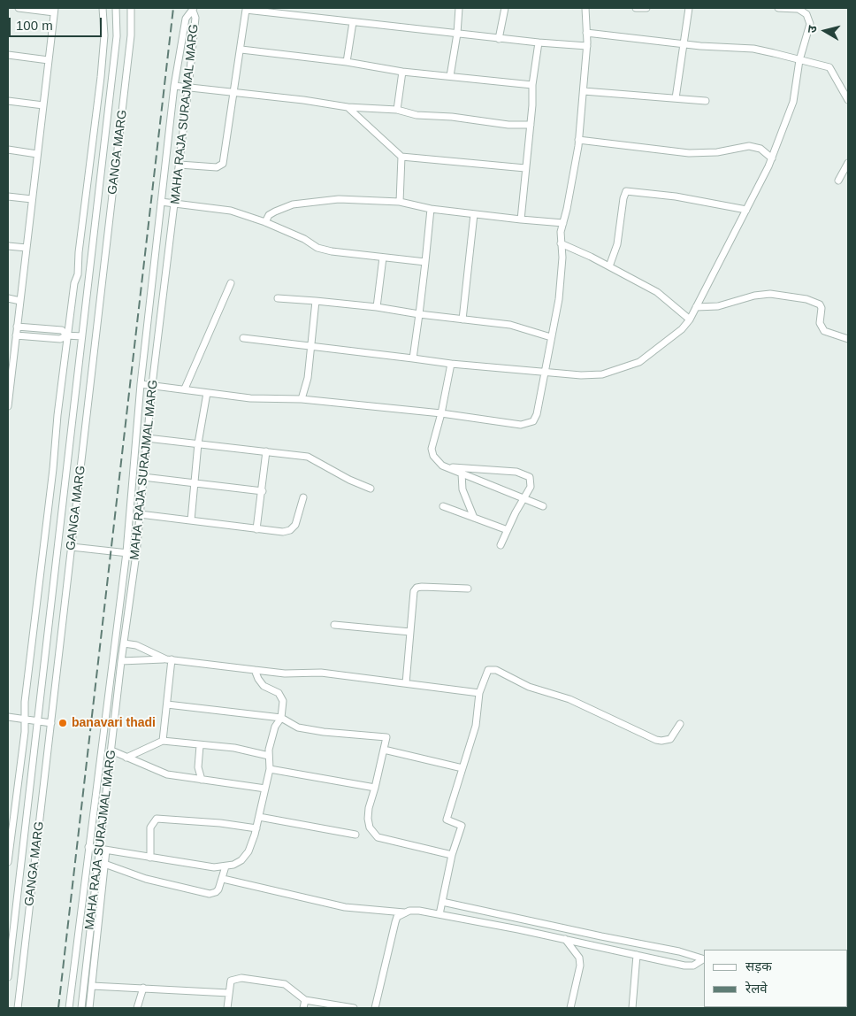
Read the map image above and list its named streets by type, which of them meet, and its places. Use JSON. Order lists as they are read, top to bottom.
{
  "streets": {
    "street": ["MAHA RAJA SURAJMAL MARG", "GANGA MARG"]
  },
  "places": ["banavari thadi"],
  "legend": ["सड़क", "रेलवे"],
  "scale_bar": "100 m",
  "north": "left"
}
